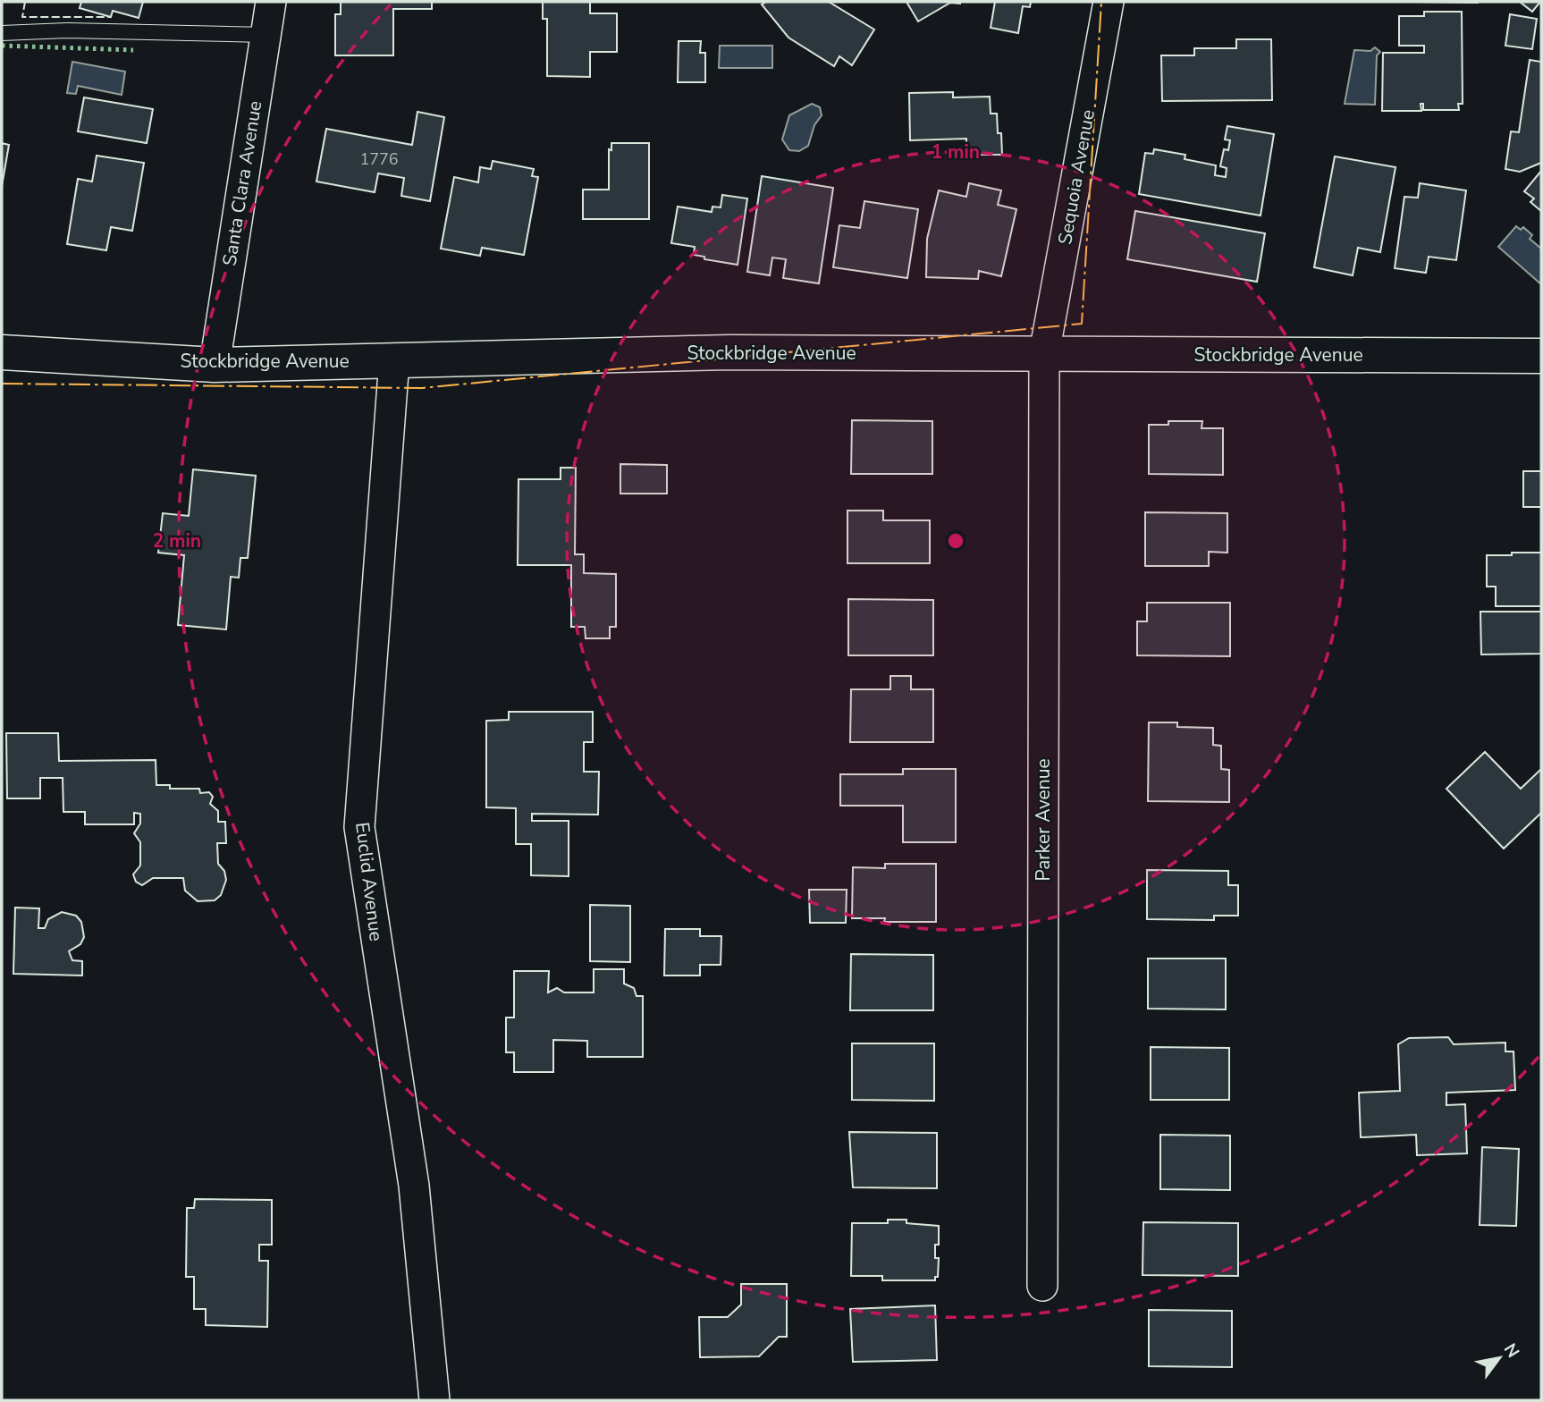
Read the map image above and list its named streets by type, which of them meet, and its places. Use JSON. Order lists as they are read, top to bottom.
{
  "streets": {
    "street": [
      "Sequoia Avenue",
      "Santa Clara Avenue",
      "Stockbridge Avenue",
      "Parker Avenue",
      "Euclid Avenue"
    ]
  },
  "crossings": [
    ["Sequoia Avenue", "Stockbridge Avenue"],
    ["Sequoia Avenue", "Parker Avenue"],
    ["Santa Clara Avenue", "Stockbridge Avenue"],
    ["Stockbridge Avenue", "Parker Avenue"],
    ["Stockbridge Avenue", "Euclid Avenue"]
  ],
  "house_numbers": ["1776"],
  "north": "top right",
  "rings": ["1 min", "2 min"]
}
